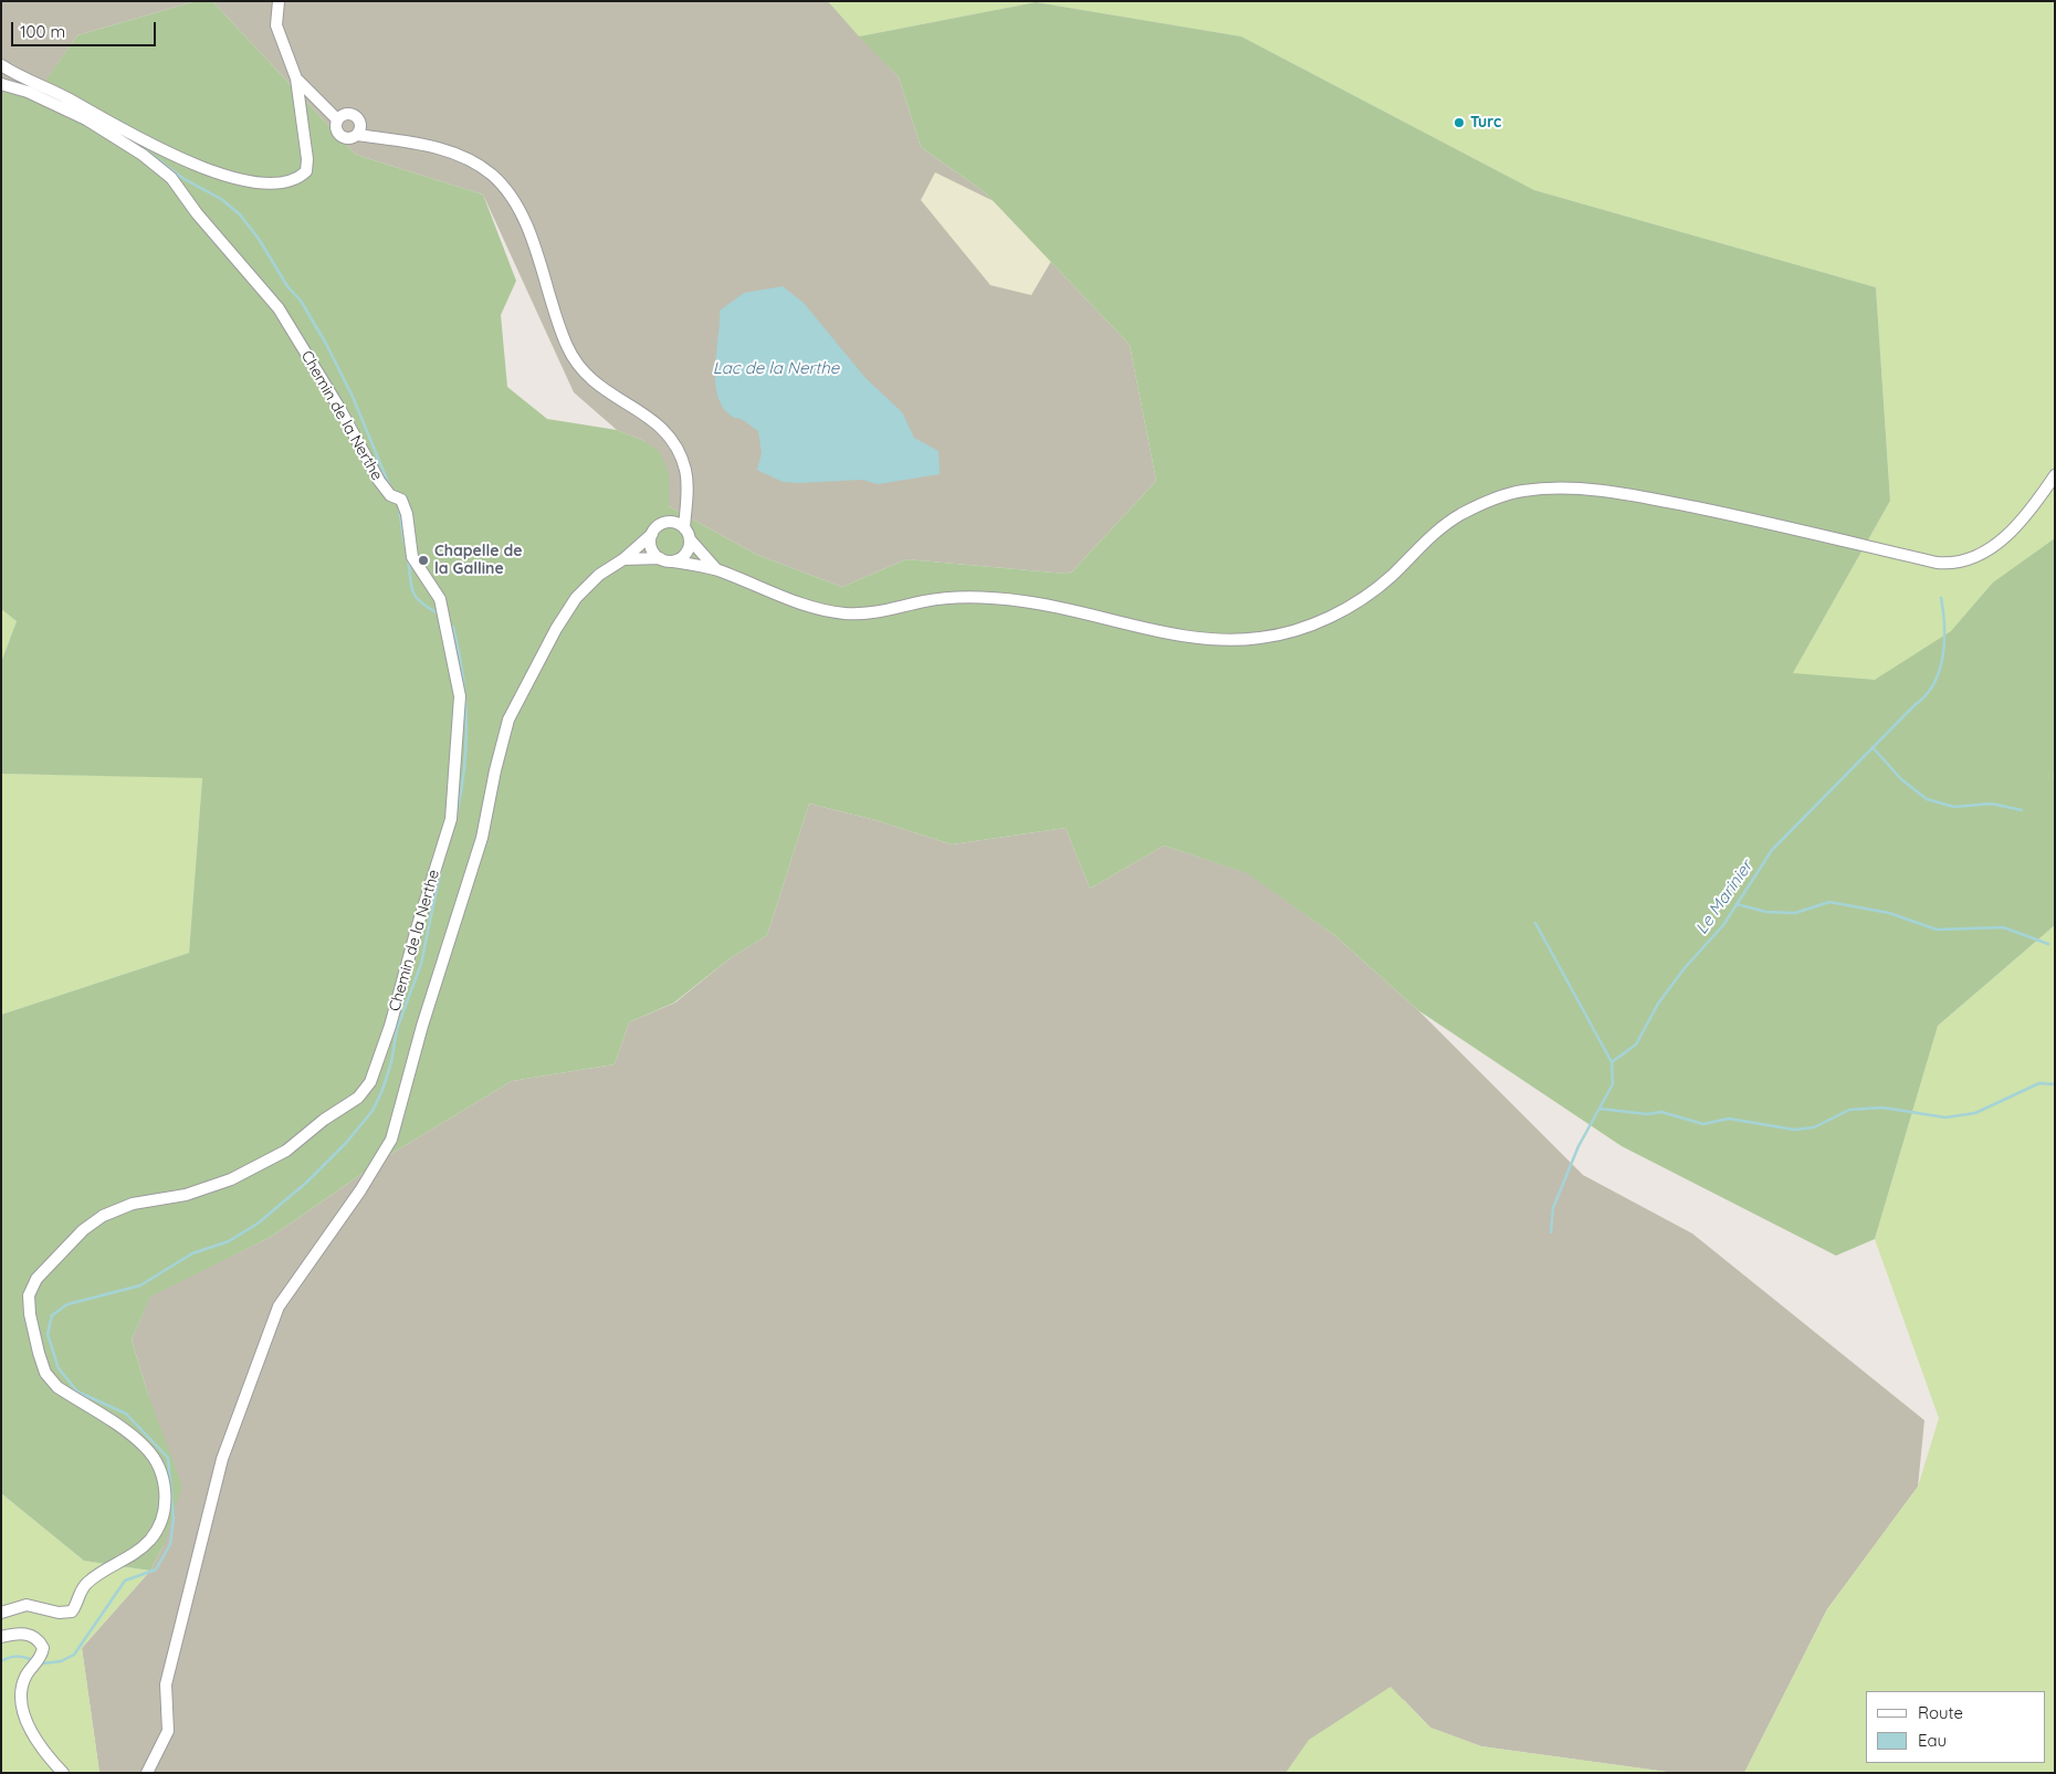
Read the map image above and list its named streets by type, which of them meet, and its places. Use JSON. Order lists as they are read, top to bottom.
{
  "streets": {
    "street": ["Chemin de la Nerthe"]
  },
  "water": ["Lac de la Nerthe", "Le Marinier"],
  "places": ["Turc", "Chapelle de la Galline"],
  "legend": ["Route", "Eau"],
  "scale_bar": "100 m"
}
